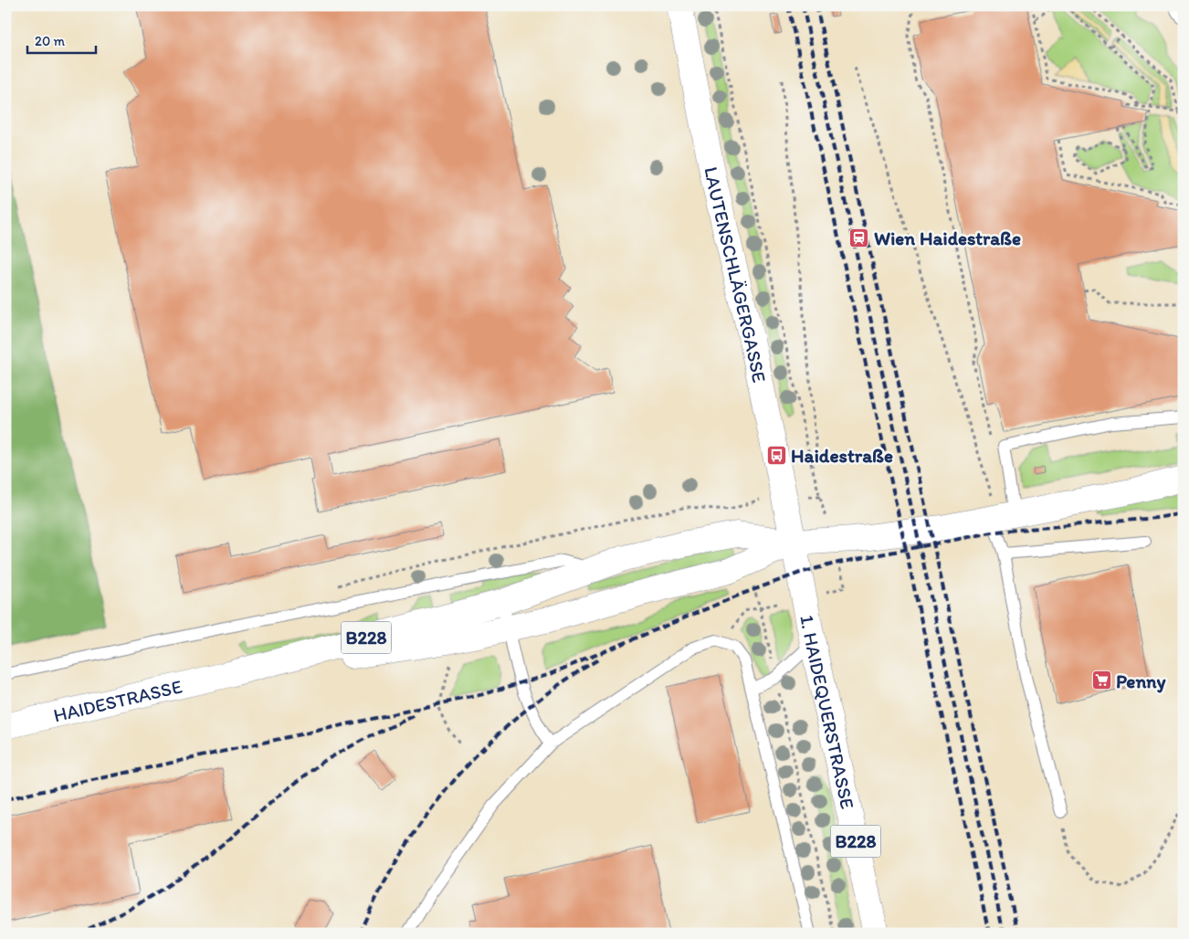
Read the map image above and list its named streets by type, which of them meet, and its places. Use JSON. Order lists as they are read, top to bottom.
{
  "streets": {
    "main road": [
      "LAUTENSCHLÄGERGASSE",
      "B228",
      "HAIDESTRASSE",
      "1. HAIDEQUERSTRASSE"
    ]
  },
  "crossings": [
    ["LAUTENSCHLÄGERGASSE", "HAIDESTRASSE"],
    ["LAUTENSCHLÄGERGASSE", "1. HAIDEQUERSTRASSE"],
    ["HAIDESTRASSE", "1. HAIDEQUERSTRASSE"]
  ],
  "places": {
    "station": ["Wien Haidestraße"],
    "bus stop": ["Haidestraße"],
    "supermarket": ["Penny"]
  },
  "scale_bar": "20 m"
}
